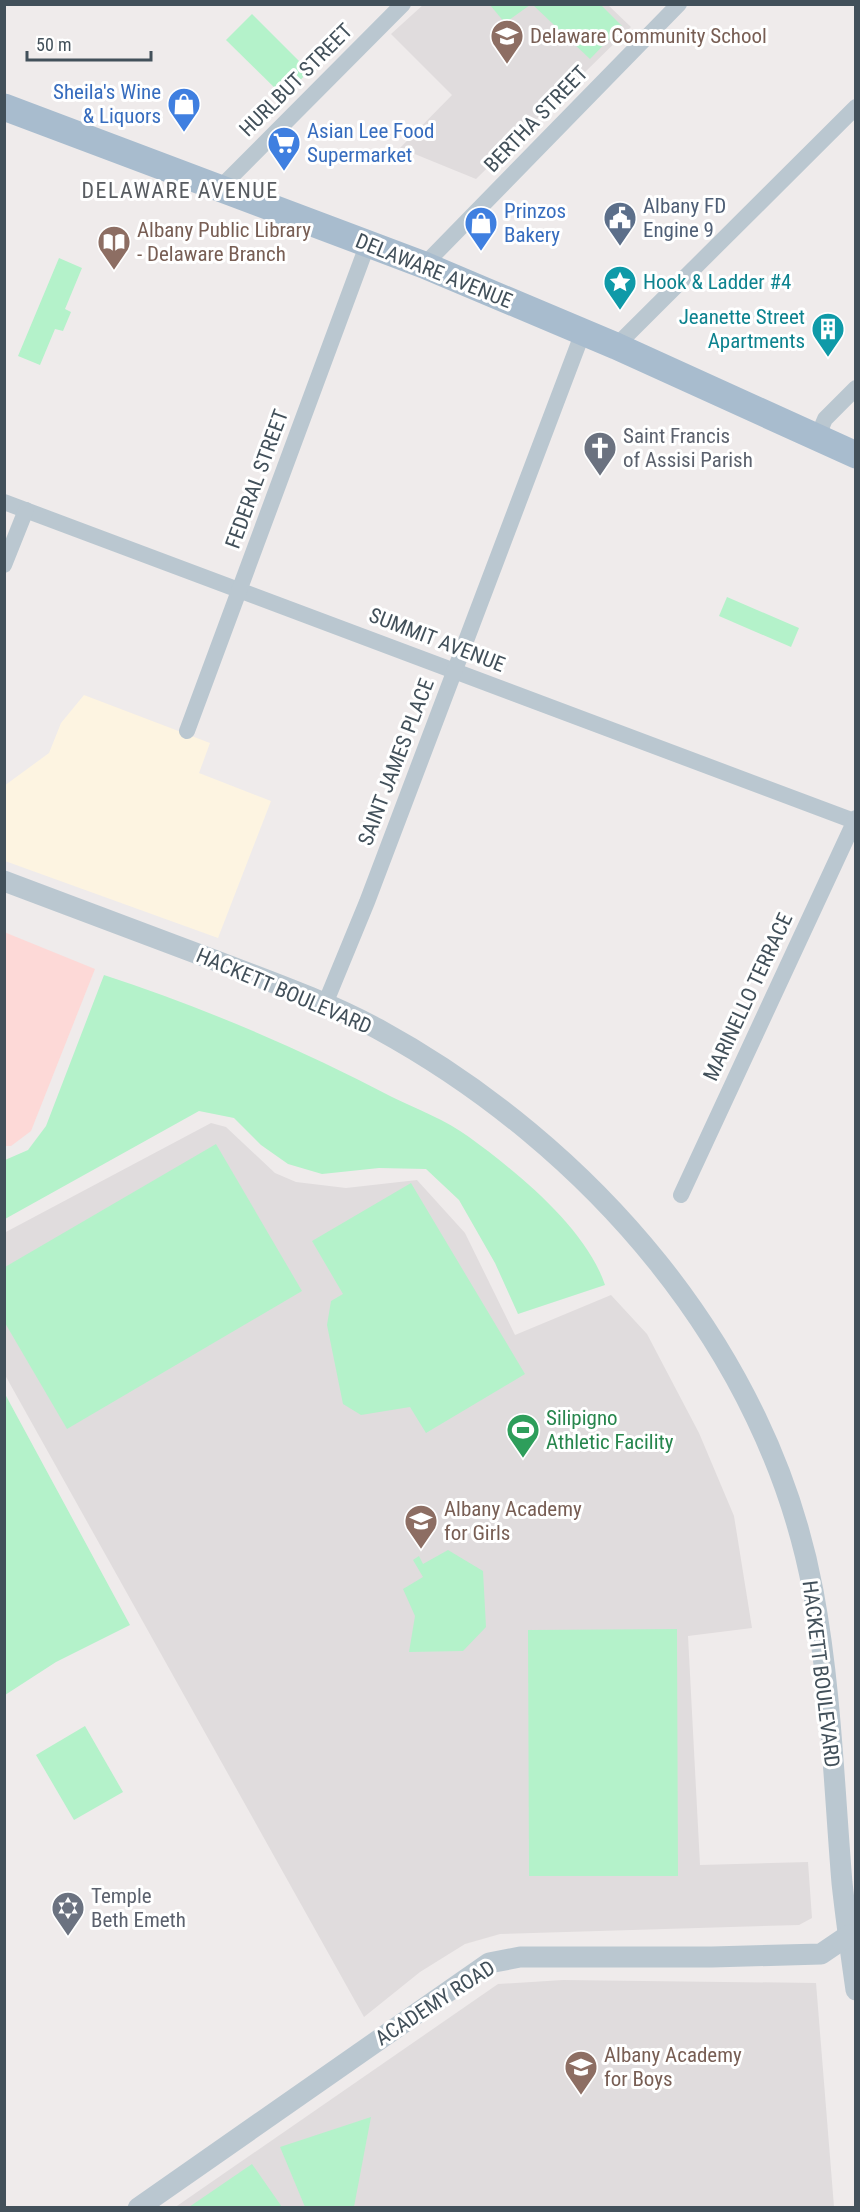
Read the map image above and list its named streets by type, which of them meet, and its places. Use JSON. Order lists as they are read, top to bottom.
{
  "streets": {
    "main road": ["DELAWARE AVENUE"],
    "street": [
      "HURLBUT STREET",
      "BERTHA STREET",
      "FEDERAL STREET",
      "SUMMIT AVENUE",
      "SAINT JAMES PLACE",
      "HACKETT BOULEVARD",
      "MARINELLO TERRACE",
      "ACADEMY ROAD"
    ]
  },
  "crossings": [
    ["HURLBUT STREET", "DELAWARE AVENUE"],
    ["BERTHA STREET", "DELAWARE AVENUE"],
    ["DELAWARE AVENUE", "FEDERAL STREET"],
    ["DELAWARE AVENUE", "SAINT JAMES PLACE"],
    ["FEDERAL STREET", "SUMMIT AVENUE"],
    ["SUMMIT AVENUE", "SAINT JAMES PLACE"],
    ["SUMMIT AVENUE", "MARINELLO TERRACE"],
    ["SAINT JAMES PLACE", "HACKETT BOULEVARD"],
    ["HACKETT BOULEVARD", "ACADEMY ROAD"]
  ],
  "districts": ["DELAWARE AVENUE"],
  "places": {
    "school or university": ["Delaware Community School", "Albany Academy for Girls", "Albany Academy for Boys"],
    "shop": ["Sheila's Wine & Liquors", "Prinzos Bakery"],
    "supermarket": ["Asian Lee Food Supermarket"],
    "public building": ["Albany FD Engine 9"],
    "library": ["Albany Public Library - Delaware Branch"],
    "place": ["Hook & Ladder #4"],
    "building": ["Jeanette Street Apartments"],
    "church": ["Saint Francis of Assisi Parish"],
    "sports": ["Silipigno Athletic Facility"],
    "synagogue": ["Temple Beth Emeth"]
  },
  "scale_bar": "50 m"
}
